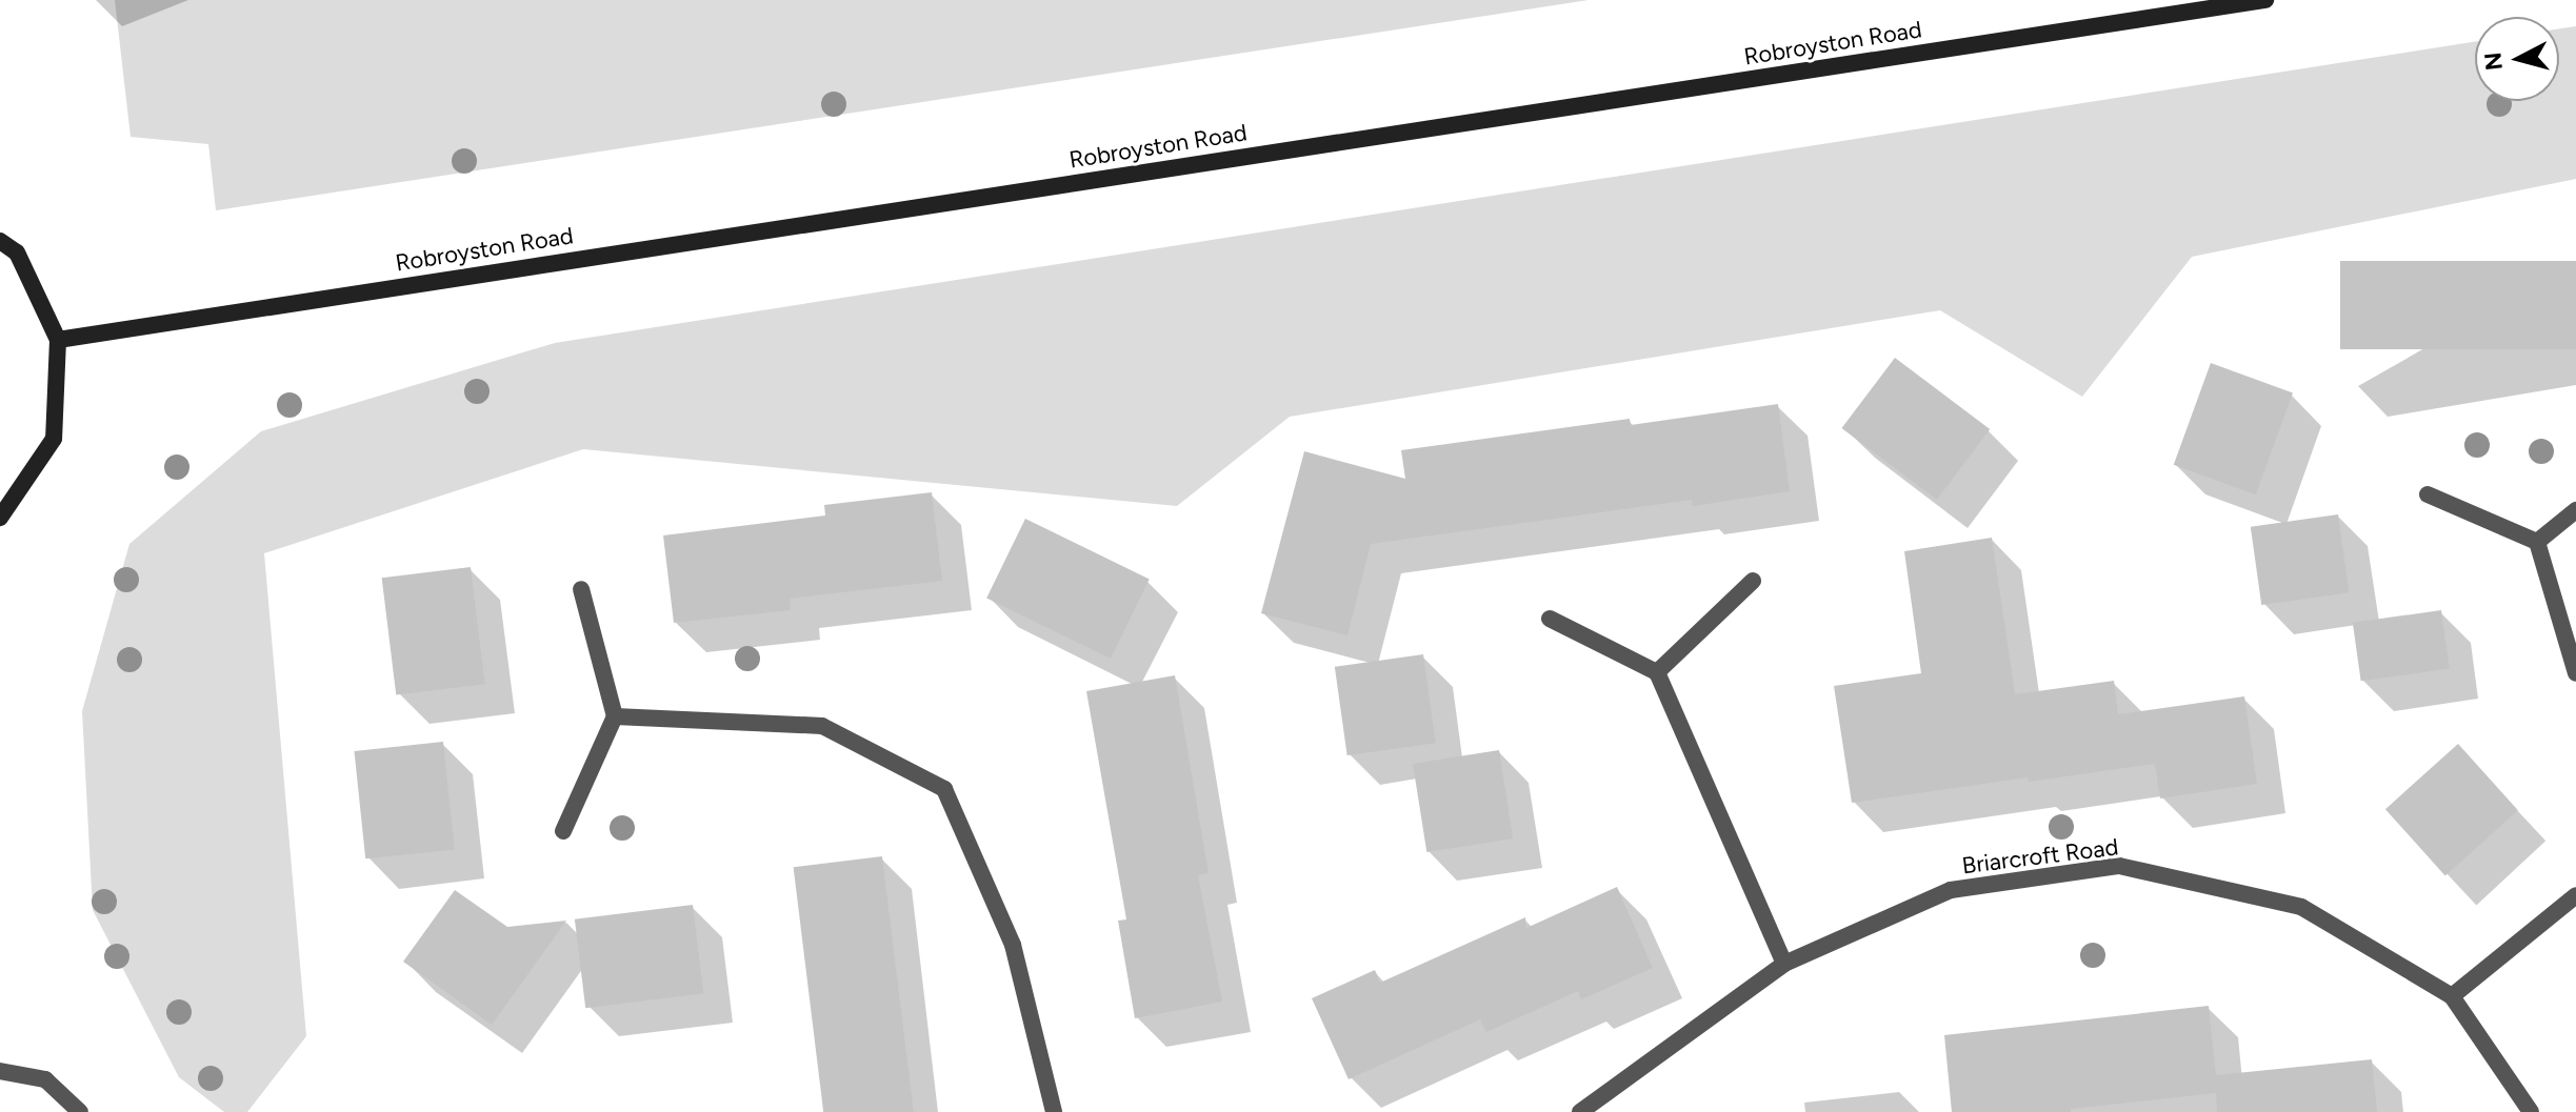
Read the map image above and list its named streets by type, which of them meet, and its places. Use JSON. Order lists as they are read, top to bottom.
{
  "streets": {
    "main road": ["Robroyston Road"],
    "street": ["Briarcroft Road"]
  },
  "north": "left"
}
